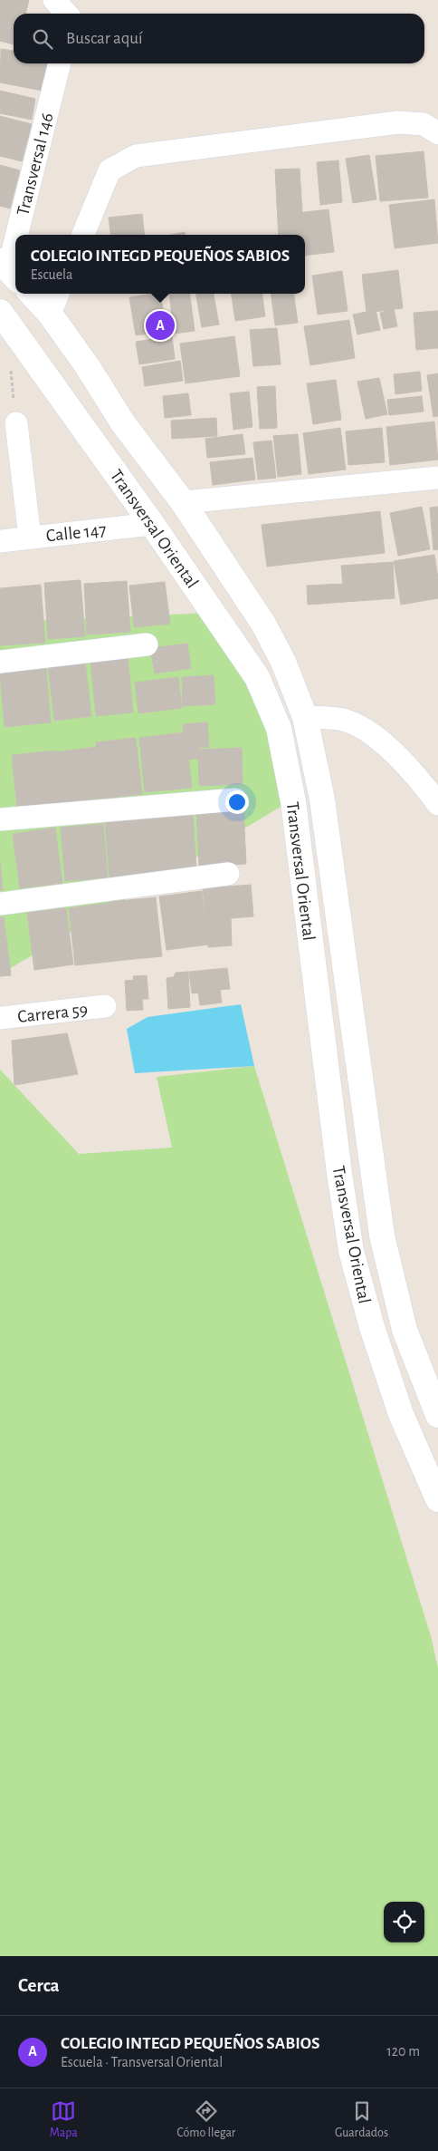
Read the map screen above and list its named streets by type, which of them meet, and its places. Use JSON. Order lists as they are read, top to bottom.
{
  "streets": {
    "main road": ["Transversal Oriental"],
    "street": ["Transversal 146", "Calle 147", "Carrera 59"]
  },
  "crossings": [
    ["Transversal Oriental", "Calle 147"]
  ],
  "page": {
    "search": "Buscar aquí",
    "popup": ["COLEGIO INTEGD PEQUEÑOS SABIOS", "Escuela"],
    "pins": "A",
    "heading": "Cerca",
    "list": [
      {
        "mark": "A",
        "name": "COLEGIO INTEGD PEQUEÑOS SABIOS",
        "note": "Escuela · Transversal Oriental",
        "value": "120 m"
      }
    ],
    "nav": ["Mapa", "Cómo llegar", "Guardados"]
  }
}
